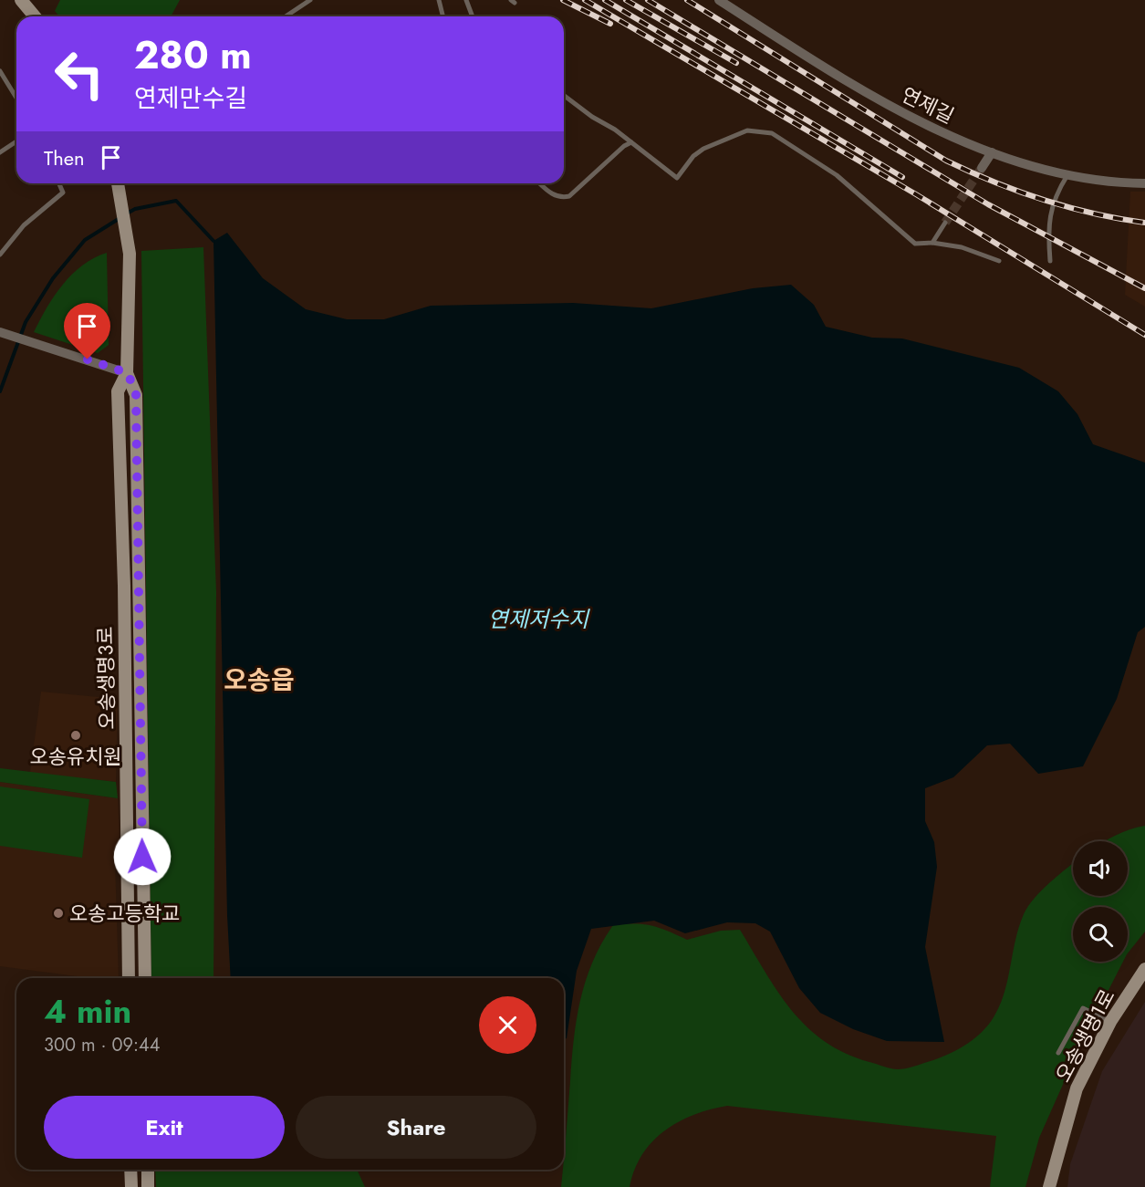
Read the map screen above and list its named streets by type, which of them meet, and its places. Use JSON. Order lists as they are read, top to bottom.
{
  "streets": {
    "street": ["연제길", "오송생명3로", "오송생명1로"]
  },
  "districts": ["오송읍"],
  "water": ["연제저수지"],
  "places": ["오송유치원", "오송고등학교"],
  "page": {
    "turn": ["280 m", "연제만수길"],
    "then": "Then",
    "heading": ["4 min", "300 m · 09:44"],
    "buttons": ["Exit", "Share"]
  }
}
